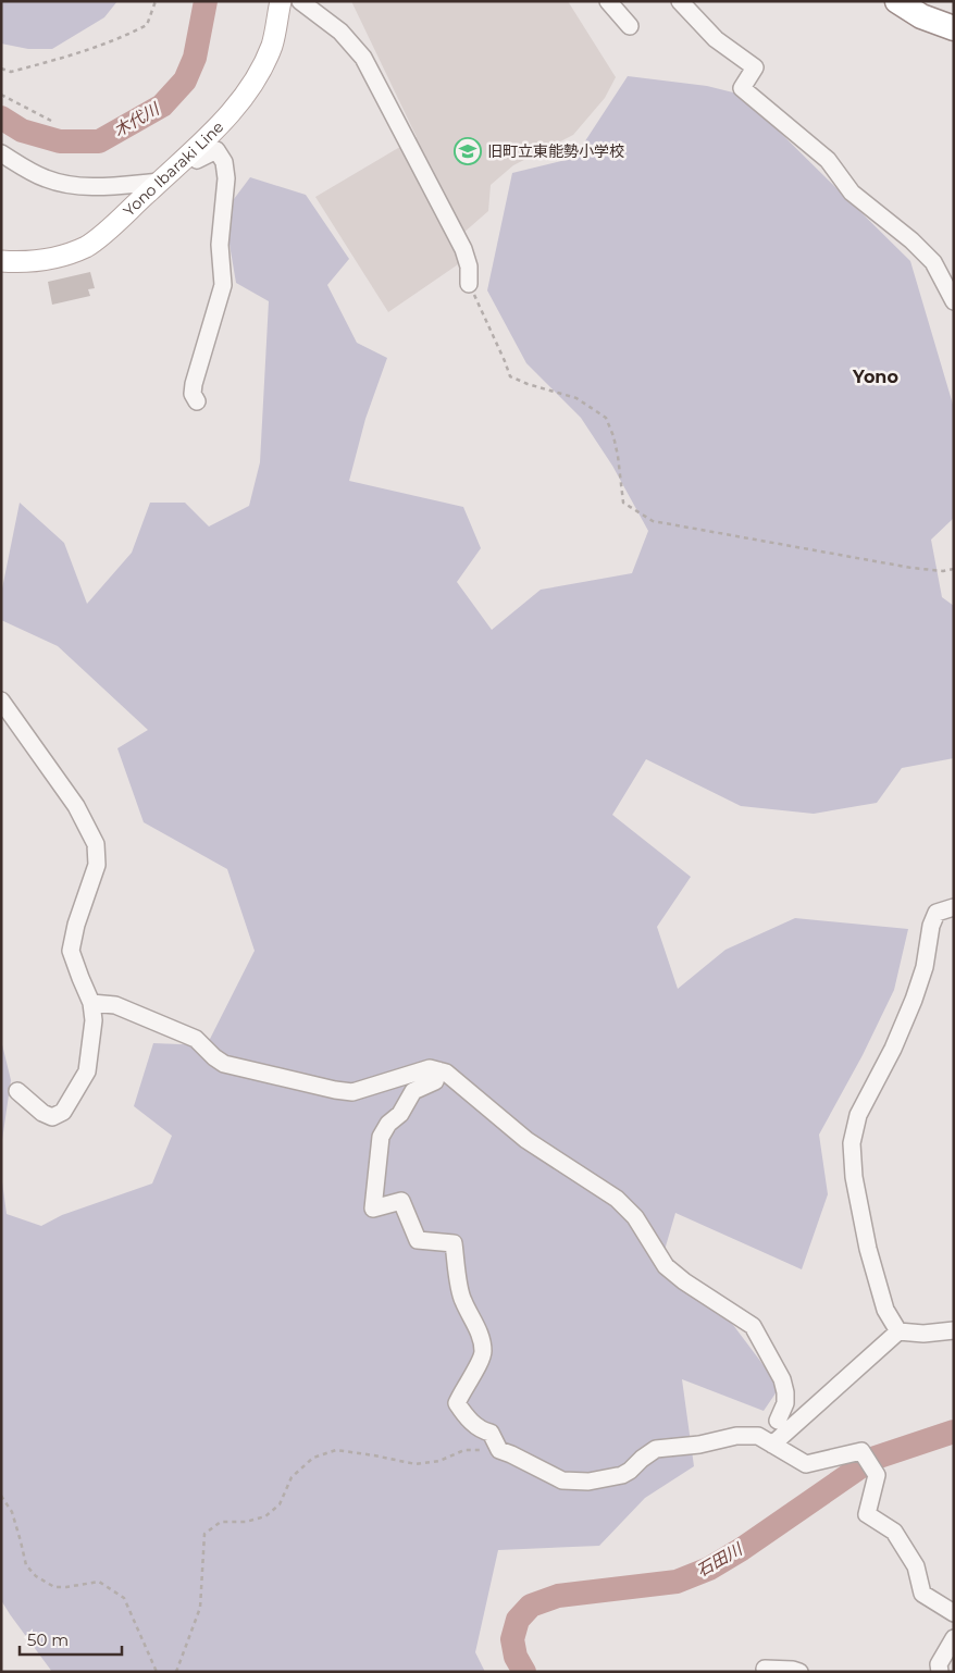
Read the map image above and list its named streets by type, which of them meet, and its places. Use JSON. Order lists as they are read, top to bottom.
{
  "streets": {
    "main road": ["Yono Ibaraki Line"]
  },
  "districts": ["Yono"],
  "water": ["木代川", "石田川"],
  "places": {
    "school or university": ["旧町立東能勢小学校"]
  },
  "scale_bar": "50 m"
}
